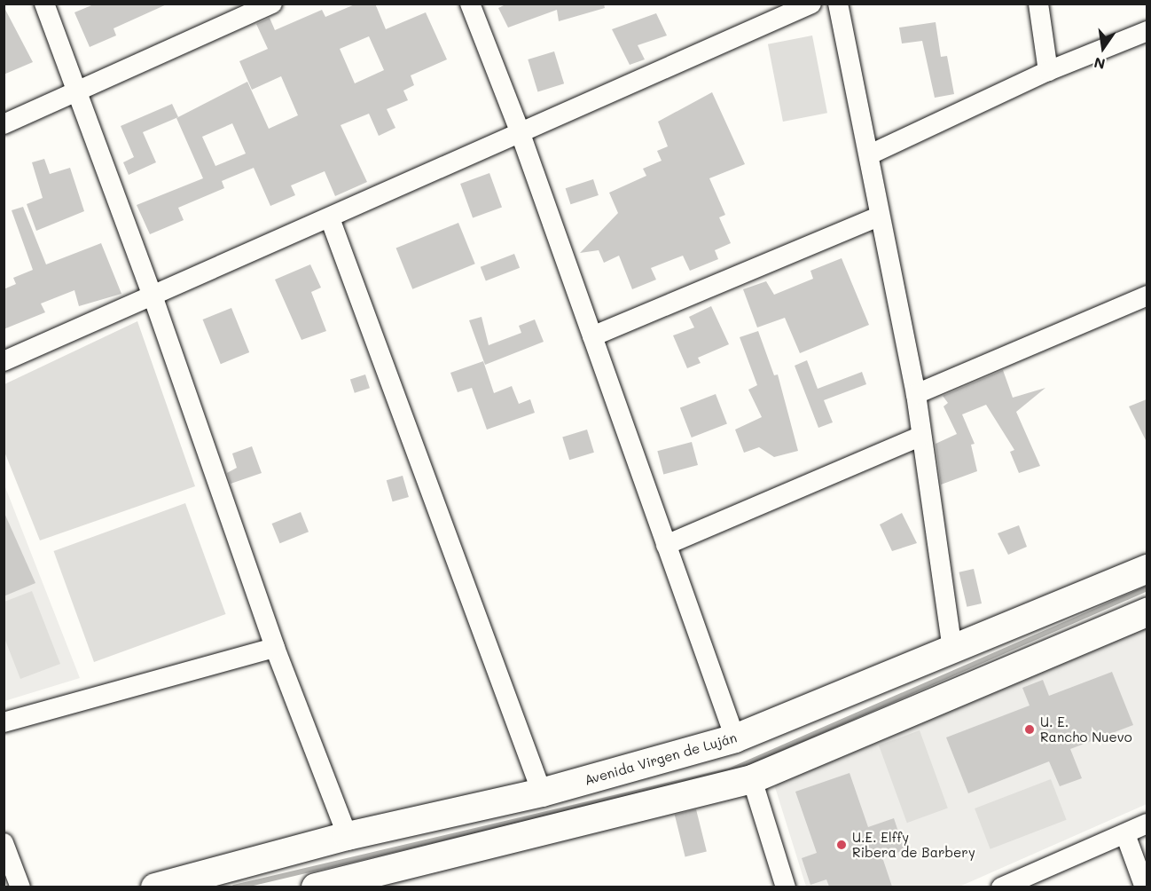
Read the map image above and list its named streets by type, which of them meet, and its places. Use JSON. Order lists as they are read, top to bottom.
{
  "streets": {
    "main road": ["Avenida Virgen de Luján"]
  },
  "places": ["U. E. Rancho Nuevo", "U.E. Elffy Ribera de Barbery"],
  "north": "bottom"
}
